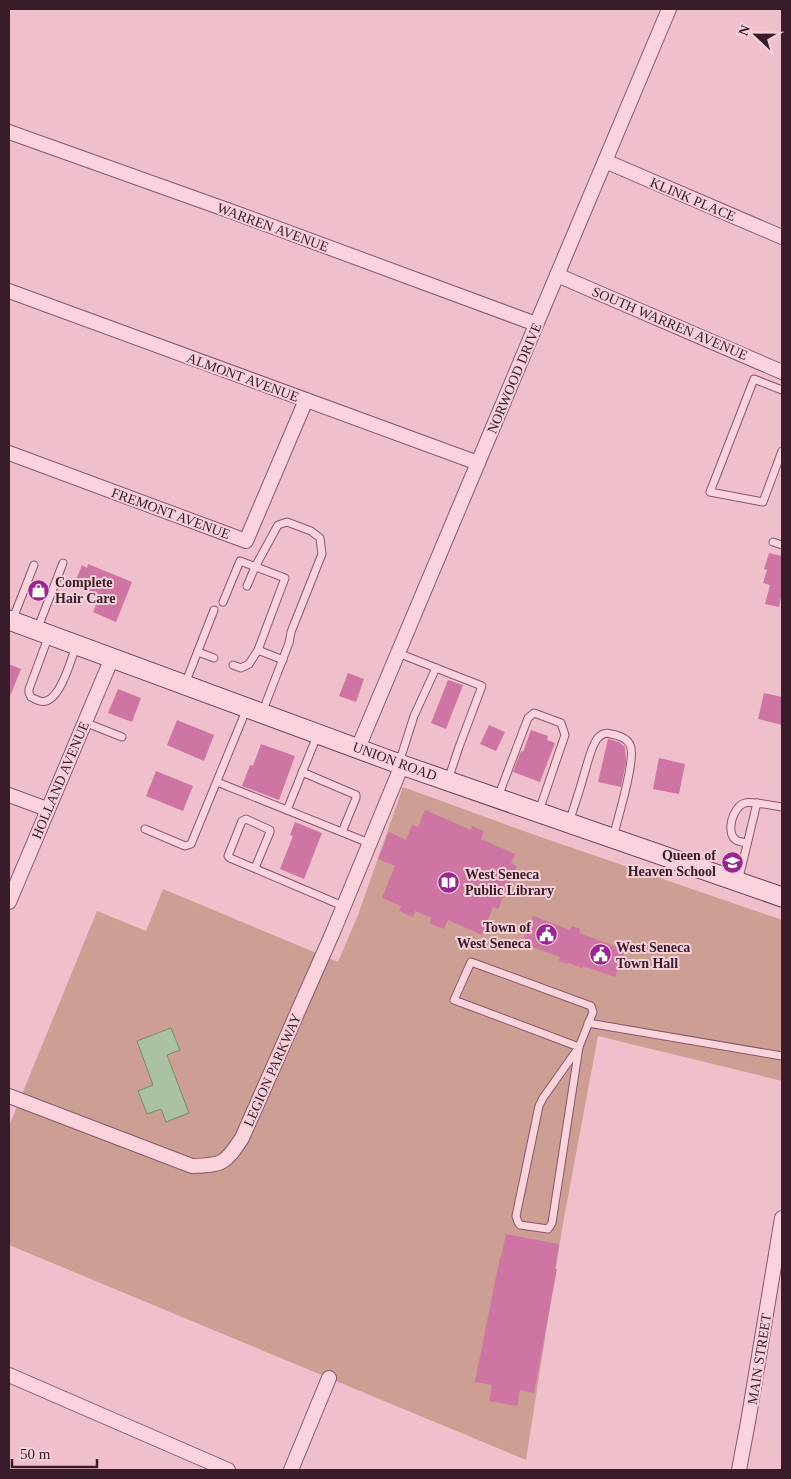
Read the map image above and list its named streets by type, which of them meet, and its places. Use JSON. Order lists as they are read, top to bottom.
{
  "streets": {
    "main road": ["UNION ROAD"],
    "street": [
      "KLINK PLACE",
      "WARREN AVENUE",
      "SOUTH WARREN AVENUE",
      "ALMONT AVENUE",
      "NORWOOD DRIVE",
      "FREMONT AVENUE",
      "HOLLAND AVENUE",
      "LEGION PARKWAY",
      "MAIN STREET"
    ]
  },
  "crossings": [
    ["KLINK PLACE", "NORWOOD DRIVE"],
    ["WARREN AVENUE", "NORWOOD DRIVE"],
    ["SOUTH WARREN AVENUE", "NORWOOD DRIVE"],
    ["ALMONT AVENUE", "NORWOOD DRIVE"],
    ["ALMONT AVENUE", "FREMONT AVENUE"],
    ["NORWOOD DRIVE", "UNION ROAD"],
    ["UNION ROAD", "HOLLAND AVENUE"],
    ["UNION ROAD", "LEGION PARKWAY"]
  ],
  "places": {
    "shop": ["Complete Hair Care"],
    "school or university": ["Queen of Heaven School"],
    "library": ["West Seneca Public Library"],
    "public building": ["Town of West Seneca", "West Seneca Town Hall"]
  },
  "scale_bar": "50 m",
  "north": "left"
}
